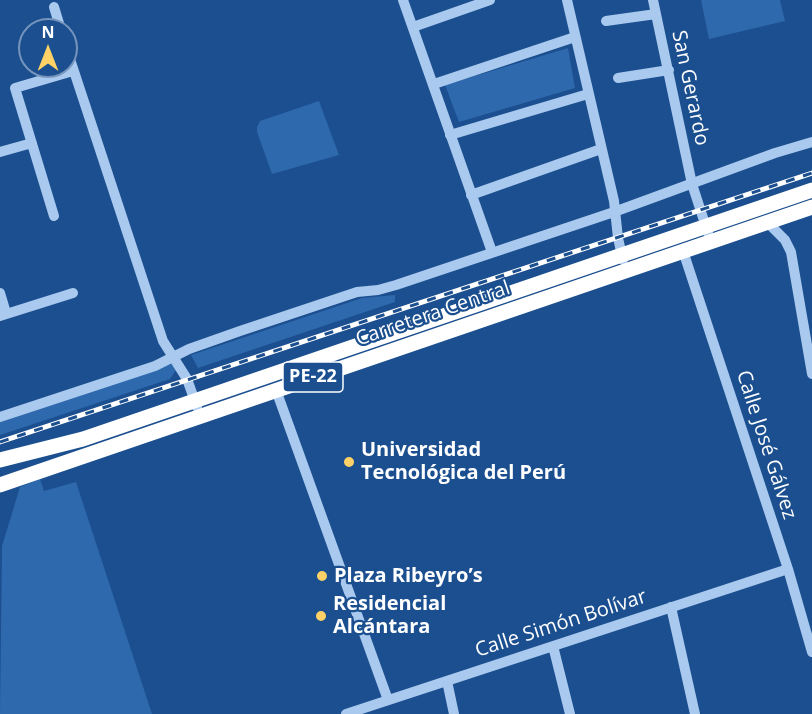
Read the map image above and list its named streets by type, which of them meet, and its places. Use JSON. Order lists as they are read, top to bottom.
{
  "streets": {
    "highway": ["Carretera Central", "PE-22"],
    "street": ["San Gerardo", "Calle José Gálvez", "Calle Simón Bolívar"]
  },
  "crossings": [
    ["San Gerardo", "Carretera Central"],
    ["Carretera Central", "Calle José Gálvez"],
    ["Calle José Gálvez", "Calle Simón Bolívar"]
  ],
  "places": ["Universidad Tecnológica del Perú", "Plaza Ribeyro’s", "Residencial Alcántara"],
  "north": "top"
}
